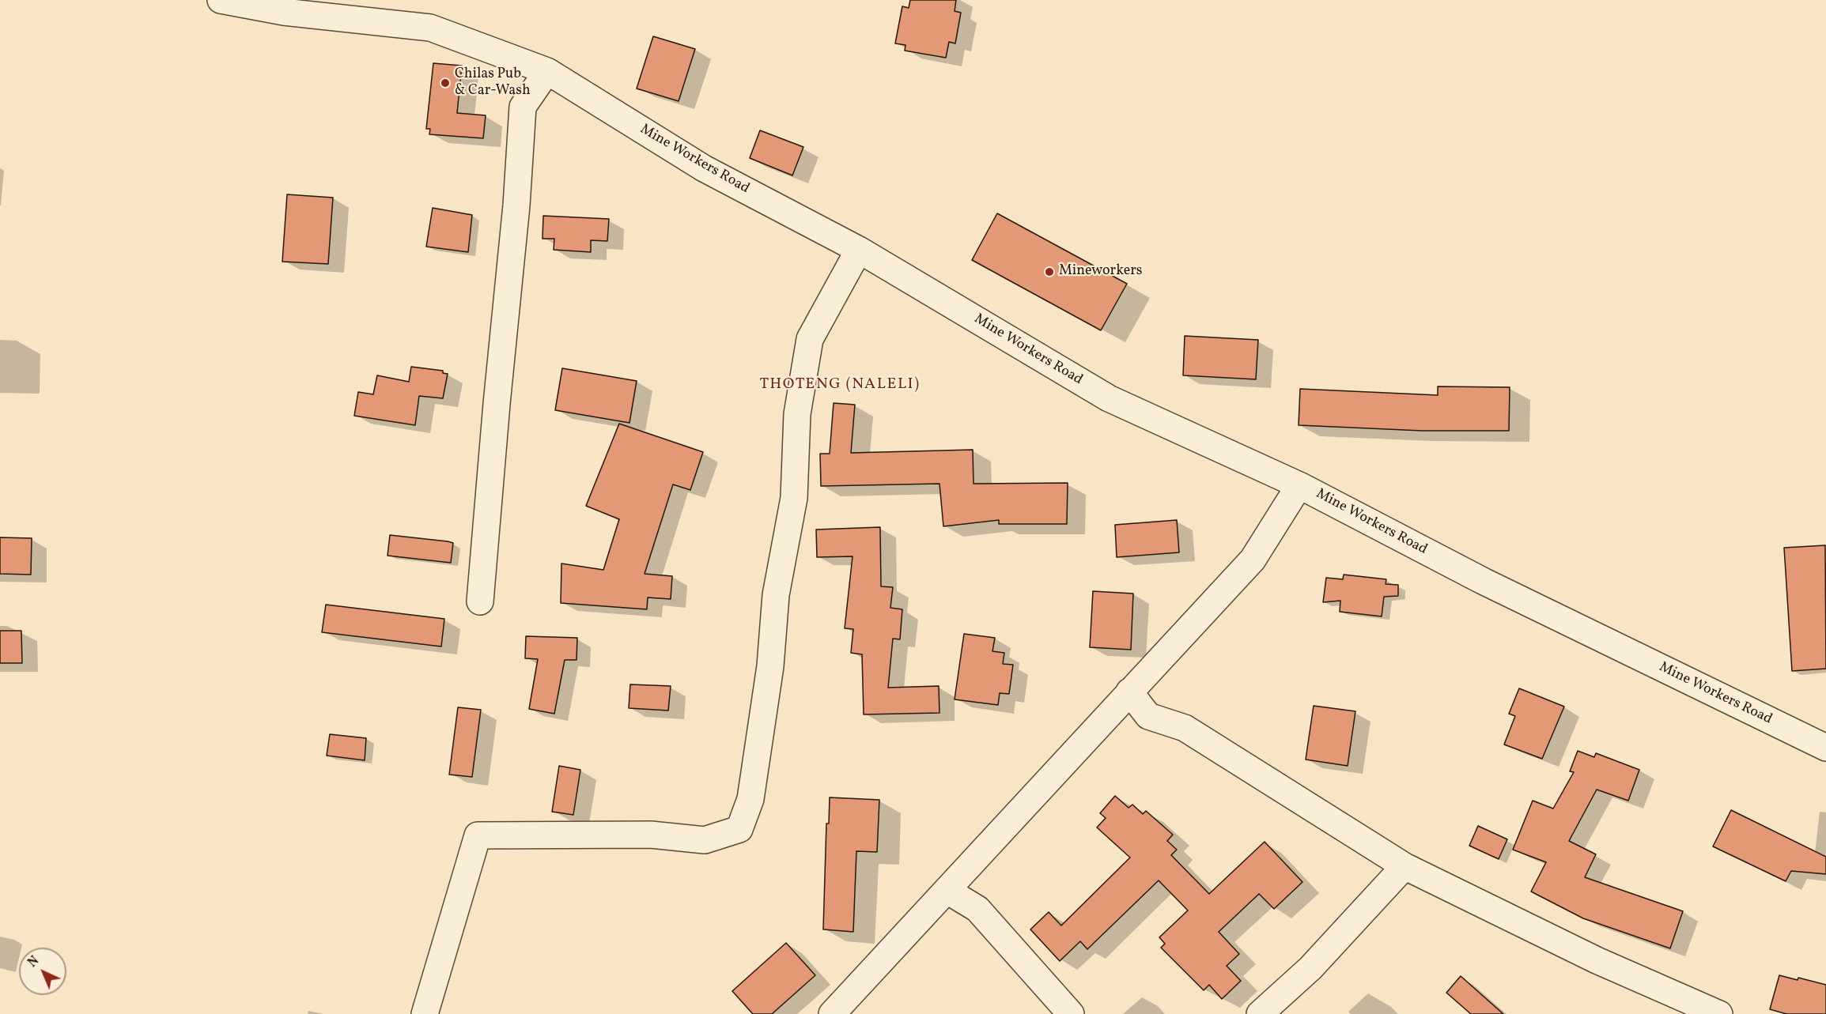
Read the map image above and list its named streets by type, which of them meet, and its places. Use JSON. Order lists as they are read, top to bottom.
{
  "streets": {
    "street": ["Mine Workers Road"]
  },
  "districts": ["THOTENG (NALELI)"],
  "places": ["Chilas Pub & Car-Wash", "Mineworkers"],
  "north": "top left"
}
